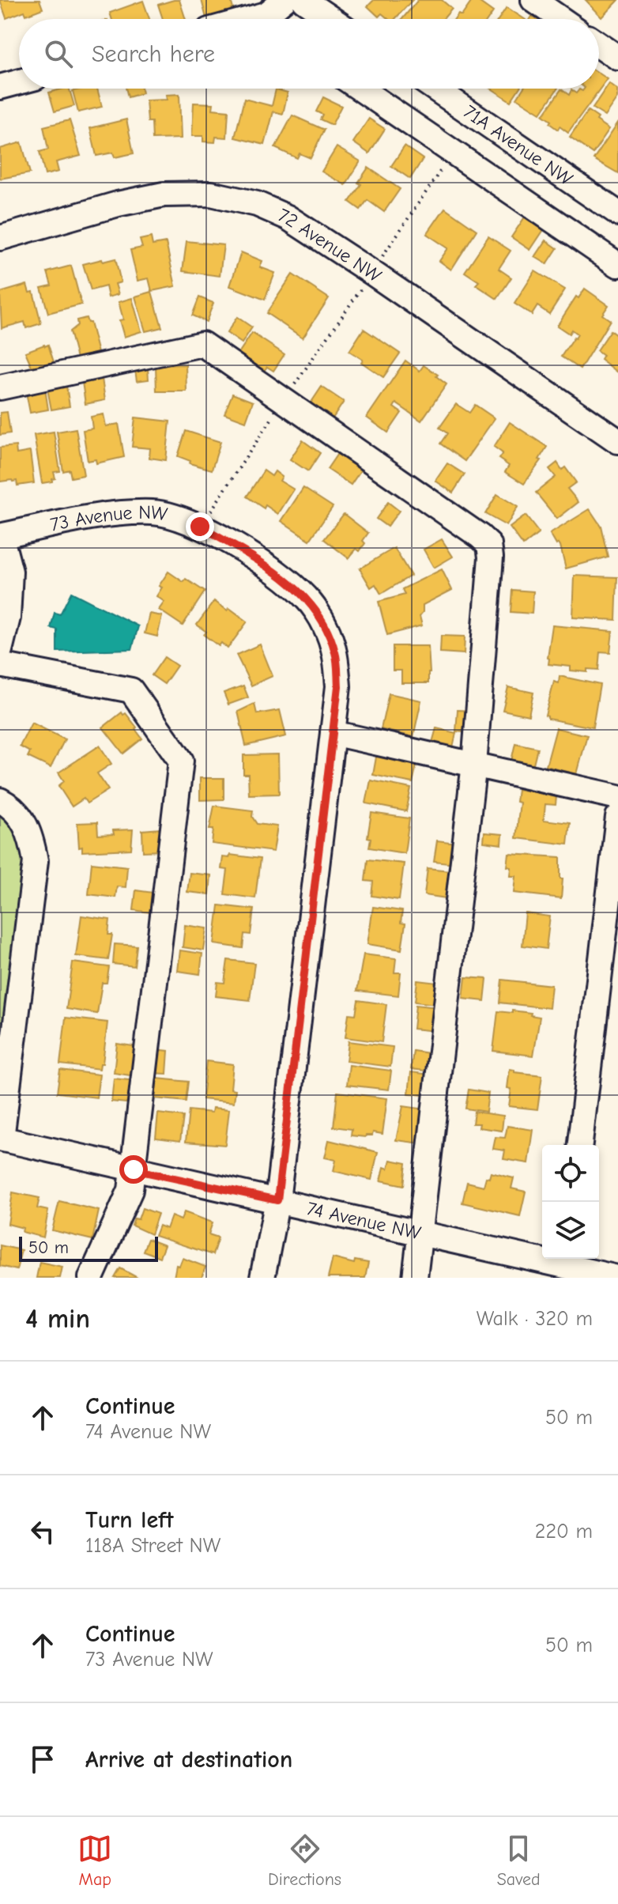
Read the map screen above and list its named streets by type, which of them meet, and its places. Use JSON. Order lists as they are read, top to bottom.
{
  "streets": {
    "street": [
      "71A Avenue NW",
      "72 Avenue NW",
      "73 Avenue NW",
      "74 Avenue NW"
    ]
  },
  "crossings": [
    ["73 Avenue NW", "74 Avenue NW"]
  ],
  "scale_bar": "50 m",
  "page": {
    "search": "Search here",
    "scale": "50 m",
    "heading": ["4 min", "Walk · 320 m"],
    "list": [
      ["Continue", "74 Avenue NW", "50 m"],
      ["Turn left", "118A Street NW", "220 m"],
      ["Continue", "73 Avenue NW", "50 m"],
      "Arrive at destination"
    ],
    "nav": ["Map", "Directions", "Saved"]
  }
}
